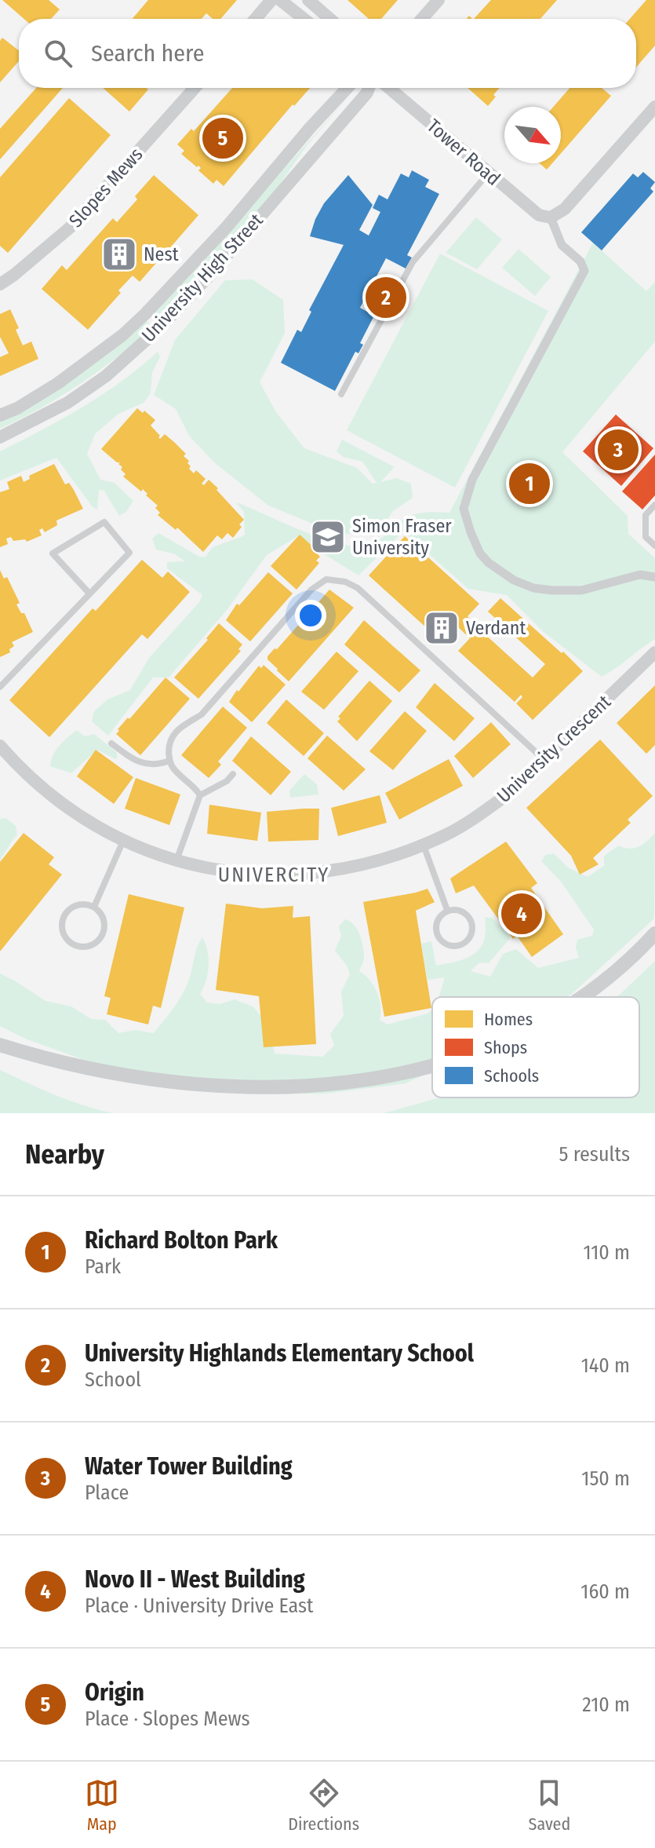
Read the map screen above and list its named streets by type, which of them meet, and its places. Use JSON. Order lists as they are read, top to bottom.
{
  "streets": {
    "street": [
      "Tower Road",
      "Slopes Mews",
      "University High Street",
      "University Crescent"
    ]
  },
  "districts": ["UNIVERCITY"],
  "places": {
    "building": ["Nest", "Verdant"],
    "school or university": ["Simon Fraser University"]
  },
  "legend": ["Homes", "Shops", "Schools"],
  "north": "bottom right",
  "page": {
    "search": "Search here",
    "pins": [
      "5",
      "2",
      "3",
      "1",
      "4"
    ],
    "heading": ["Nearby", "5 results"],
    "list": [
      {
        "mark": "1",
        "name": "Richard Bolton Park",
        "note": "Park",
        "value": "110 m"
      },
      {
        "mark": "2",
        "name": "University Highlands Elementary School",
        "note": "School",
        "value": "140 m"
      },
      {
        "mark": "3",
        "name": "Water Tower Building",
        "note": "Place",
        "value": "150 m"
      },
      {
        "mark": "4",
        "name": "Novo II - West Building",
        "note": "Place · University Drive East",
        "value": "160 m"
      },
      {
        "mark": "5",
        "name": "Origin",
        "note": "Place · Slopes Mews",
        "value": "210 m"
      }
    ],
    "nav": ["Map", "Directions", "Saved"]
  }
}
